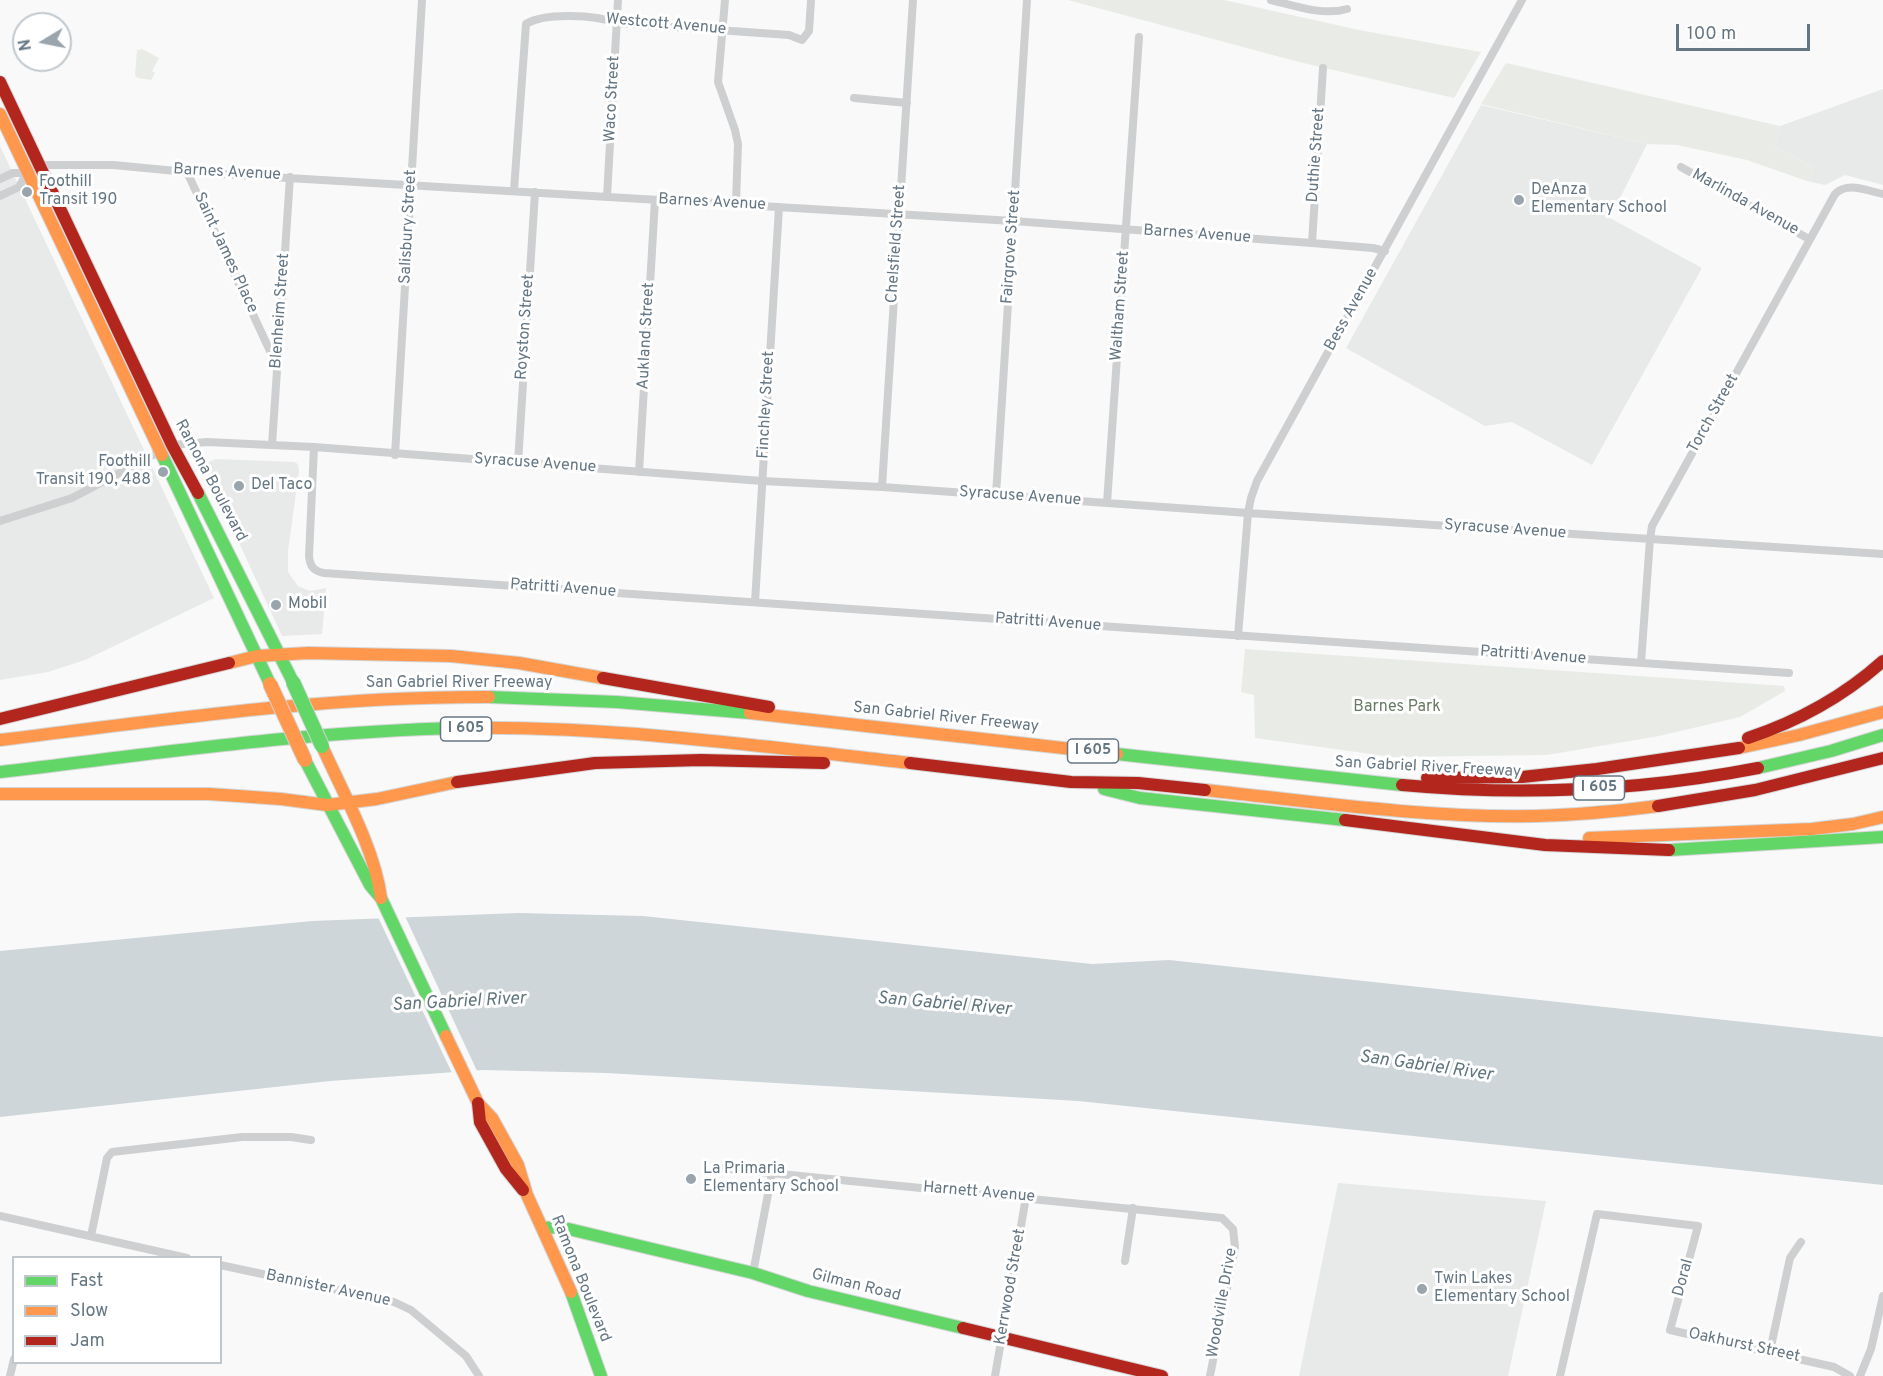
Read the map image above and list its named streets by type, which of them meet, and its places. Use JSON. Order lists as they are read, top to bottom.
{
  "streets": {
    "main road": [
      "Ramona Boulevard",
      "San Gabriel River Freeway",
      "I 605",
      "Gilman Road"
    ],
    "street": [
      "Westcott Avenue",
      "Waco Street",
      "Duthie Street",
      "Barnes Avenue",
      "Marlinda Avenue",
      "Salisbury Street",
      "Chelsfield Street",
      "Fairgrove Street",
      "Saint James Place",
      "Waltham Street",
      "Bess Avenue",
      "Blenheim Street",
      "Royston Street",
      "Aukland Street",
      "Finchley Street",
      "Torch Street",
      "Syracuse Avenue",
      "Patritti Avenue",
      "Harnett Avenue",
      "Doral",
      "Kerrwood Street",
      "Bannister Avenue",
      "Woodville Drive",
      "Oakhurst Street"
    ]
  },
  "crossings": [
    ["Westcott Avenue", "Waco Street"],
    ["Westcott Avenue", "Barnes Avenue"],
    ["Waco Street", "Barnes Avenue"],
    ["Duthie Street", "Barnes Avenue"],
    ["Barnes Avenue", "Salisbury Street"],
    ["Barnes Avenue", "Chelsfield Street"],
    ["Barnes Avenue", "Fairgrove Street"],
    ["Barnes Avenue", "Saint James Place"],
    ["Barnes Avenue", "Waltham Street"],
    ["Barnes Avenue", "Bess Avenue"],
    ["Barnes Avenue", "Blenheim Street"],
    ["Barnes Avenue", "Royston Street"],
    ["Barnes Avenue", "Aukland Street"],
    ["Barnes Avenue", "Finchley Street"],
    ["Barnes Avenue", "Ramona Boulevard"],
    ["Marlinda Avenue", "Torch Street"],
    ["Salisbury Street", "Syracuse Avenue"],
    ["Chelsfield Street", "Syracuse Avenue"],
    ["Fairgrove Street", "Syracuse Avenue"],
    ["Saint James Place", "Blenheim Street"],
    ["Waltham Street", "Syracuse Avenue"],
    ["Bess Avenue", "Syracuse Avenue"],
    ["Bess Avenue", "Patritti Avenue"],
    ["Blenheim Street", "Syracuse Avenue"],
    ["Royston Street", "Syracuse Avenue"],
    ["Aukland Street", "Syracuse Avenue"],
    ["Finchley Street", "Syracuse Avenue"],
    ["Finchley Street", "Patritti Avenue"],
    ["Torch Street", "Syracuse Avenue"],
    ["Torch Street", "Patritti Avenue"],
    ["Syracuse Avenue", "Ramona Boulevard"],
    ["Syracuse Avenue", "Patritti Avenue"],
    ["Ramona Boulevard", "Gilman Road"],
    ["Harnett Avenue", "Kerrwood Street"],
    ["Harnett Avenue", "Woodville Drive"],
    ["Doral", "Oakhurst Street"],
    ["Gilman Road", "Kerrwood Street"]
  ],
  "water": ["San Gabriel River"],
  "parks": ["Barnes Park"],
  "places": [
    "Foothill Transit 190",
    "DeAnza Elementary School",
    "Foothill Transit 190, 488",
    "Del Taco",
    "Mobil",
    "La Primaria Elementary School",
    "Twin Lakes Elementary School"
  ],
  "legend": ["Fast", "Slow", "Jam"],
  "scale_bar": "100 m",
  "north": "left"
}
